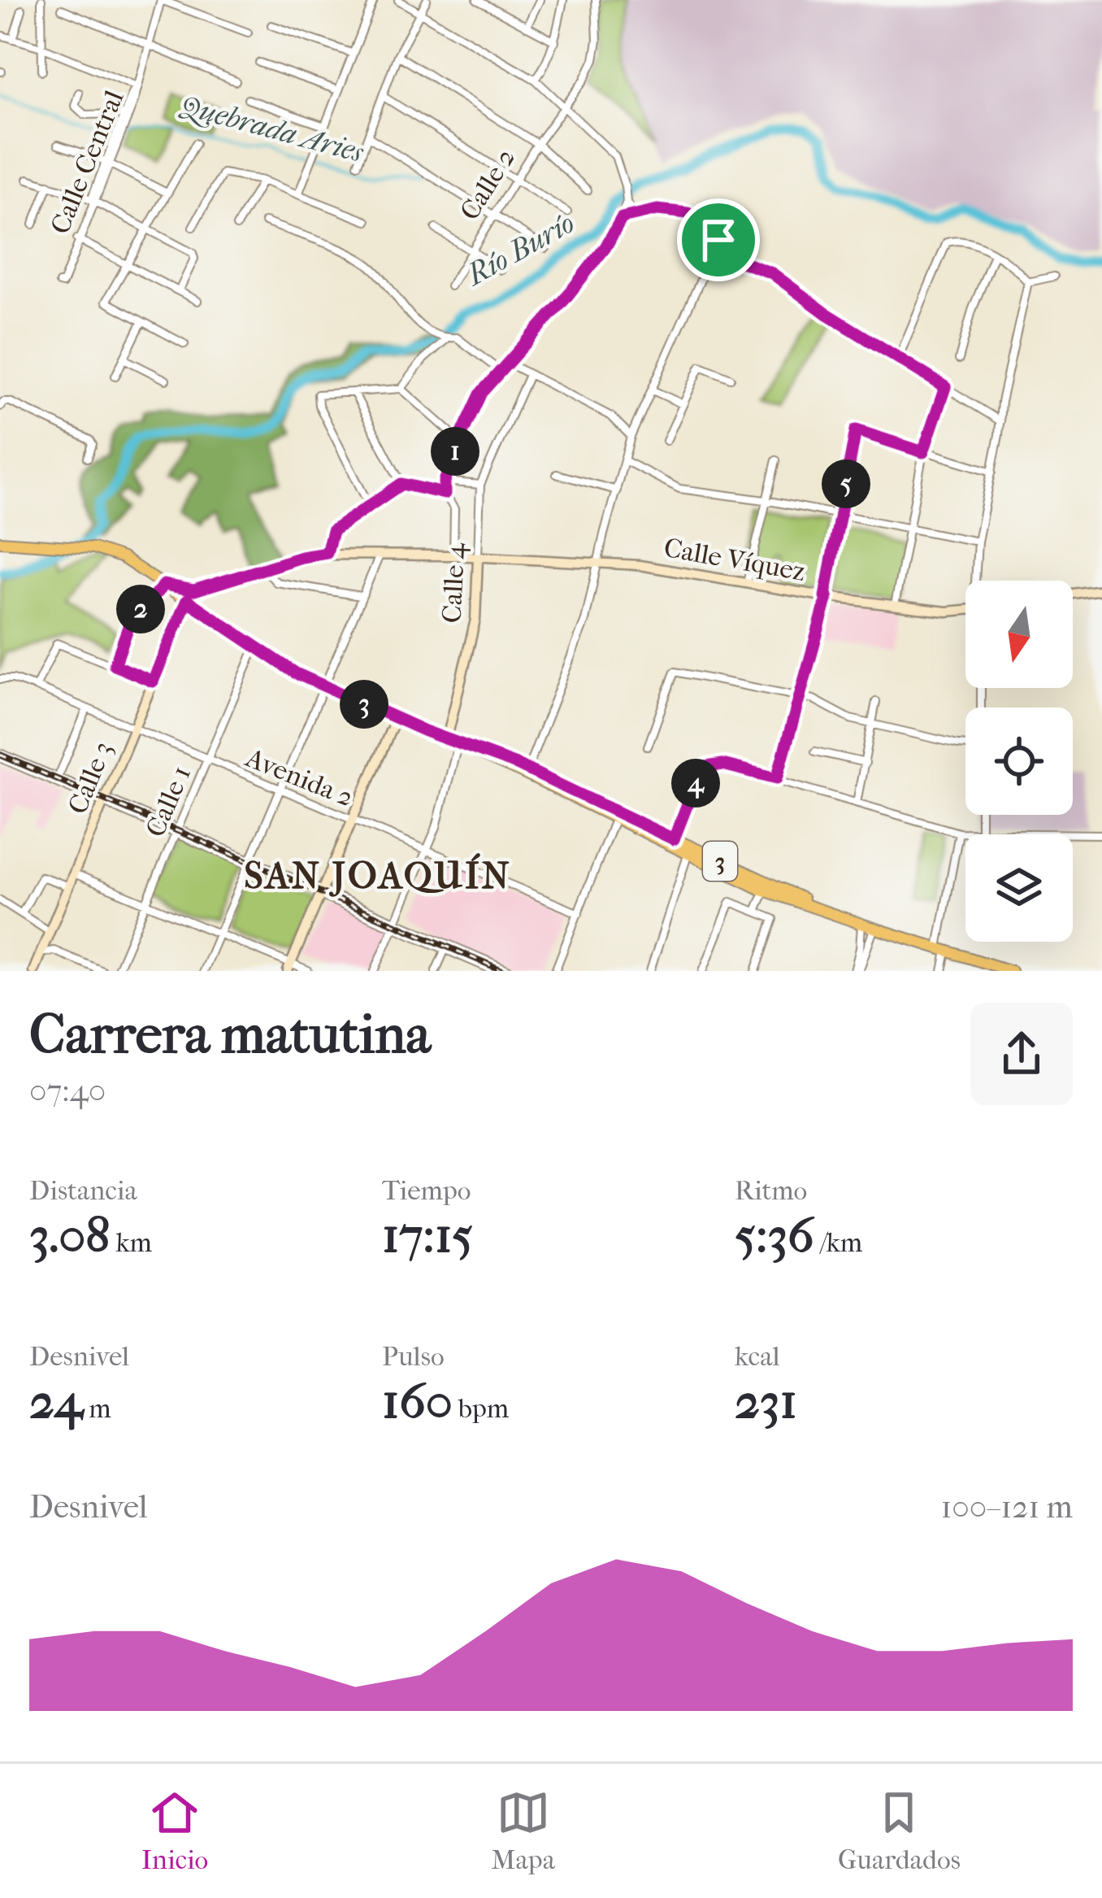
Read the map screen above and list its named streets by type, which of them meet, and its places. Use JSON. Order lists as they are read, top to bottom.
{
  "streets": {
    "main road": [
      "Calle Víquez",
      "Calle 4",
      "Calle 3",
      "3"
    ],
    "street": [
      "Calle Central",
      "Calle 2",
      "Avenida 2",
      "Calle 1"
    ]
  },
  "crossings": [
    ["Calle Víquez", "Calle 4"],
    ["Calle Víquez", "Calle 3"],
    ["Calle 4", "Avenida 2"],
    ["Calle 4", "3"],
    ["Avenida 2", "Calle 3"],
    ["Avenida 2", "Calle 1"],
    ["Calle 3", "3"],
    ["Calle 1", "3"]
  ],
  "districts": ["SAN JOAQUÍN"],
  "water": ["Quebrada Aries", "Río Burío"],
  "north": "bottom",
  "page": {
    "pins": [
      "1",
      "5",
      "2",
      "3",
      "4"
    ],
    "heading": ["Carrera matutina", "07:40"],
    "stats": [
      ["Distancia", "3.08 km"],
      ["Tiempo", "17:15"],
      ["Ritmo", "5:36 /km"],
      ["Desnivel", "24 m"],
      ["Pulso", "160 bpm"],
      ["kcal", "231"]
    ],
    "chart": ["Desnivel", "100–121 m"],
    "tabs": ["Inicio", "Mapa", "Guardados"]
  }
}
